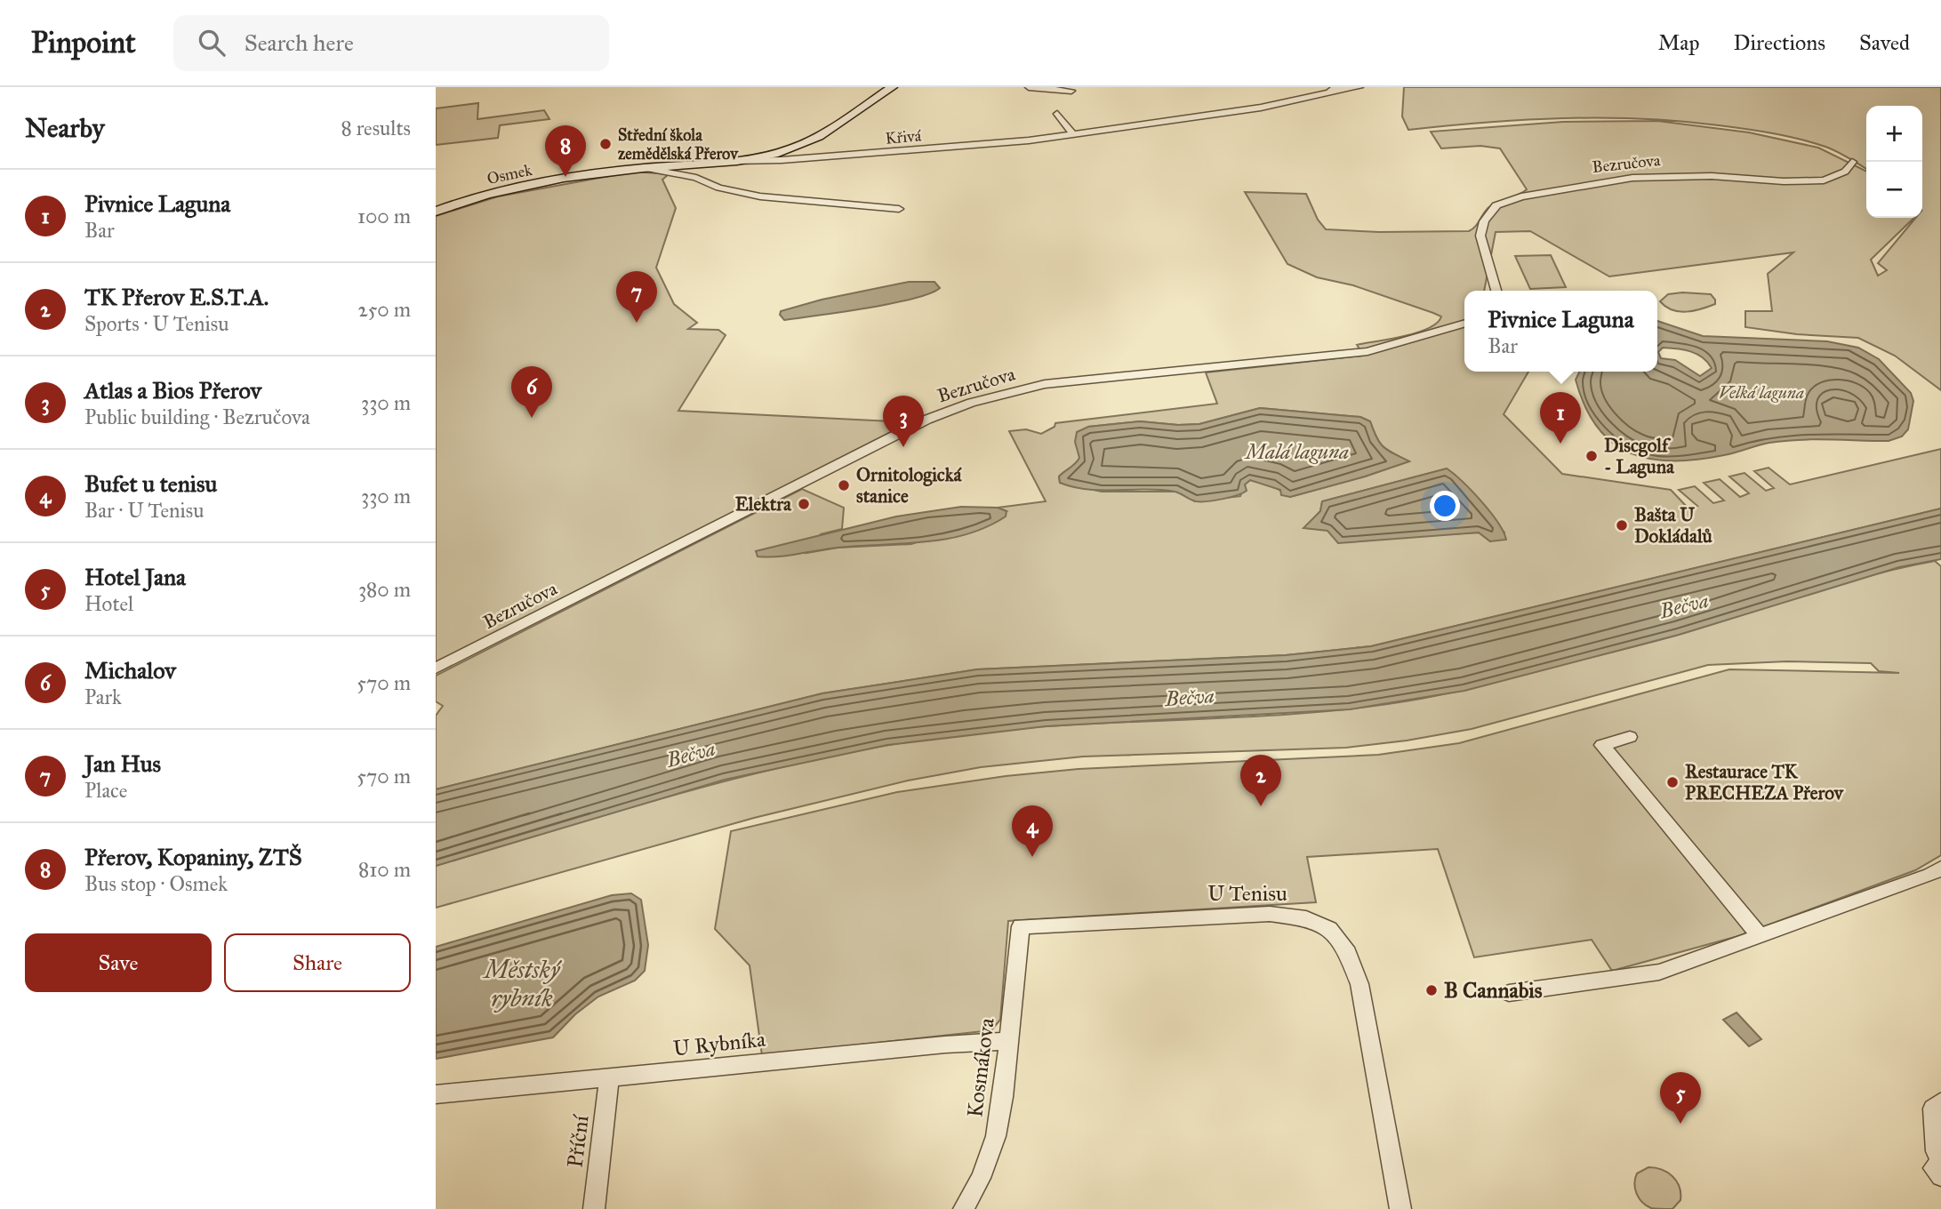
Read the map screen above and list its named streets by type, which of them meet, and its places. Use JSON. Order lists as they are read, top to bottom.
{
  "streets": {
    "street": [
      "Křivá",
      "Bezručova",
      "Osmek",
      "U Tenisu",
      "U Rybníka",
      "Kosmákova",
      "Příční"
    ]
  },
  "crossings": [
    ["Křivá", "Osmek"],
    ["U Tenisu", "Kosmákova"],
    ["U Rybníka", "Kosmákova"],
    ["U Rybníka", "Příční"]
  ],
  "water": [
    "Velká laguna",
    "Malá laguna",
    "Bečva",
    "Městský rybník"
  ],
  "places": [
    "Střední škola zemědělská Přerov",
    "Discgolf - Laguna",
    "Ornitologická stanice",
    "Elektra",
    "Bašta U Dokládalů",
    "Restaurace TK PRECHEZA Přerov",
    "B Cannabis"
  ],
  "page": {
    "header": "Pinpoint",
    "search": "Search here",
    "nav": ["Map", "Directions", "Saved"],
    "heading": ["Nearby", "8 results"],
    "map_buttons": ["+", "−"],
    "pins": [
      "8",
      "7",
      "6",
      "1",
      "3",
      "2",
      "4",
      "5"
    ],
    "list": [
      {
        "mark": "1",
        "name": "Pivnice Laguna",
        "note": "Bar",
        "value": "100 m"
      },
      {
        "mark": "2",
        "name": "TK Přerov E.S.T.A.",
        "note": "Sports · U Tenisu",
        "value": "250 m"
      },
      {
        "mark": "3",
        "name": "Atlas a Bios Přerov",
        "note": "Public building · Bezručova",
        "value": "330 m"
      },
      {
        "mark": "4",
        "name": "Bufet u tenisu",
        "note": "Bar · U Tenisu",
        "value": "330 m"
      },
      {
        "mark": "5",
        "name": "Hotel Jana",
        "note": "Hotel",
        "value": "380 m"
      },
      {
        "mark": "6",
        "name": "Michalov",
        "note": "Park",
        "value": "570 m"
      },
      {
        "mark": "7",
        "name": "Jan Hus",
        "note": "Place",
        "value": "570 m"
      },
      {
        "mark": "8",
        "name": "Přerov, Kopaniny, ZTŠ",
        "note": "Bus stop · Osmek",
        "value": "810 m"
      }
    ],
    "popup": ["Pivnice Laguna", "Bar"],
    "buttons": ["Save", "Share"]
  }
}
